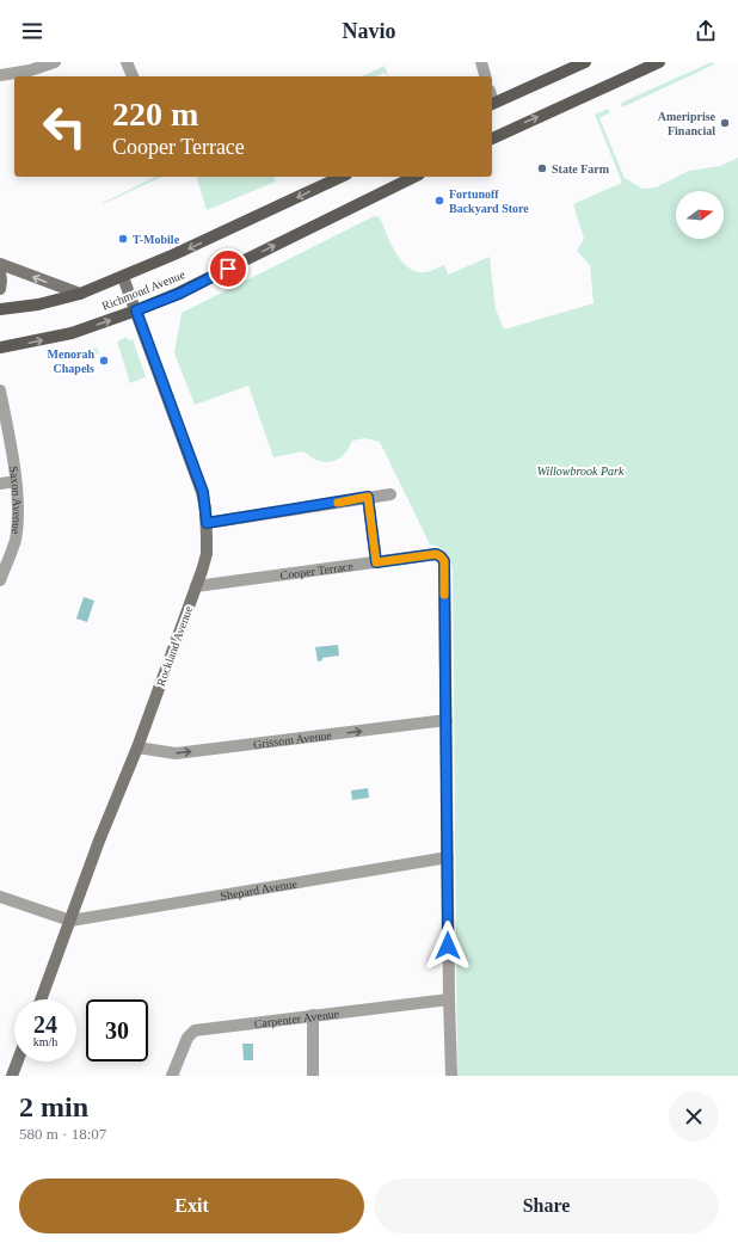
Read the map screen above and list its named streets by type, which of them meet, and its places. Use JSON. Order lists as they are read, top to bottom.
{
  "streets": {
    "main road": ["Richmond Avenue"],
    "street": [
      "Saxon Avenue",
      "Cooper Terrace",
      "Rockland Avenue",
      "Grissom Avenue",
      "Shepard Avenue",
      "Carpenter Avenue"
    ]
  },
  "crossings": [
    ["Richmond Avenue", "Rockland Avenue"],
    ["Cooper Terrace", "Rockland Avenue"],
    ["Cooper Terrace", "Grissom Avenue"],
    ["Rockland Avenue", "Grissom Avenue"],
    ["Rockland Avenue", "Shepard Avenue"]
  ],
  "one_way": ["Grissom Avenue"],
  "parks": ["Willowbrook Park"],
  "places": [
    "Ameriprise Financial",
    "State Farm",
    "Fortunoff Backyard Store",
    "T-Mobile",
    "Menorah Chapels"
  ],
  "north": "right",
  "page": {
    "header": "Navio",
    "turn": ["220 m", "Cooper Terrace"],
    "speed": "24 km/h",
    "limit": "30",
    "heading": ["2 min", "580 m · 18:07"],
    "buttons": ["Exit", "Share"]
  }
}
